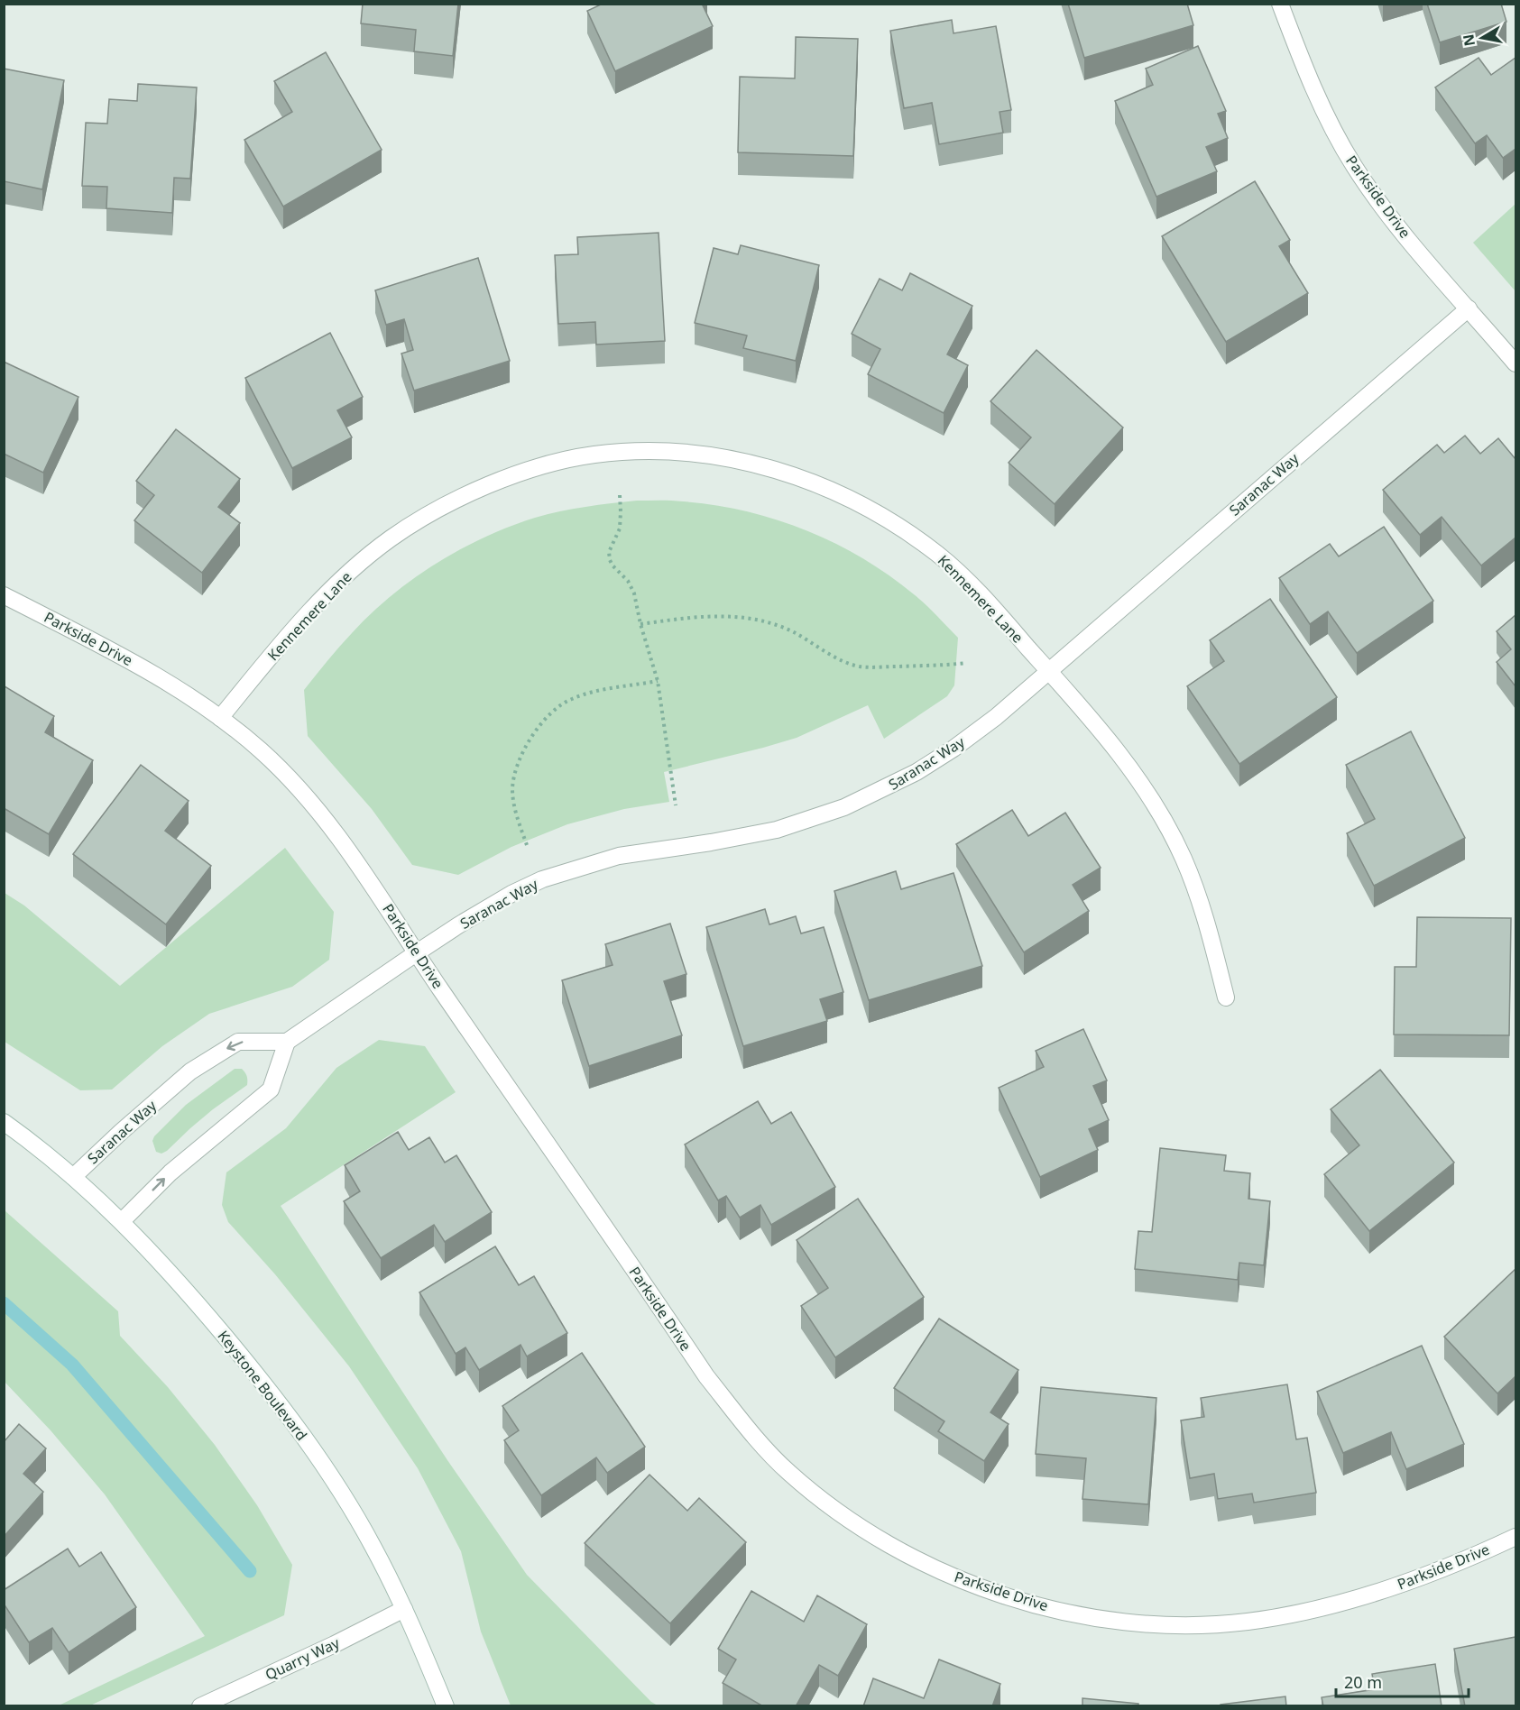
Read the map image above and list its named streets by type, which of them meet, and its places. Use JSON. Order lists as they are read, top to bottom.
{
  "streets": {
    "street": [
      "Parkside Drive",
      "Saranac Way",
      "Kennemere Lane",
      "Keystone Boulevard",
      "Quarry Way"
    ]
  },
  "crossings": [
    ["Parkside Drive", "Saranac Way"],
    ["Parkside Drive", "Kennemere Lane"],
    ["Saranac Way", "Kennemere Lane"],
    ["Saranac Way", "Keystone Boulevard"],
    ["Keystone Boulevard", "Quarry Way"]
  ],
  "scale_bar": "20 m",
  "north": "left"
}
